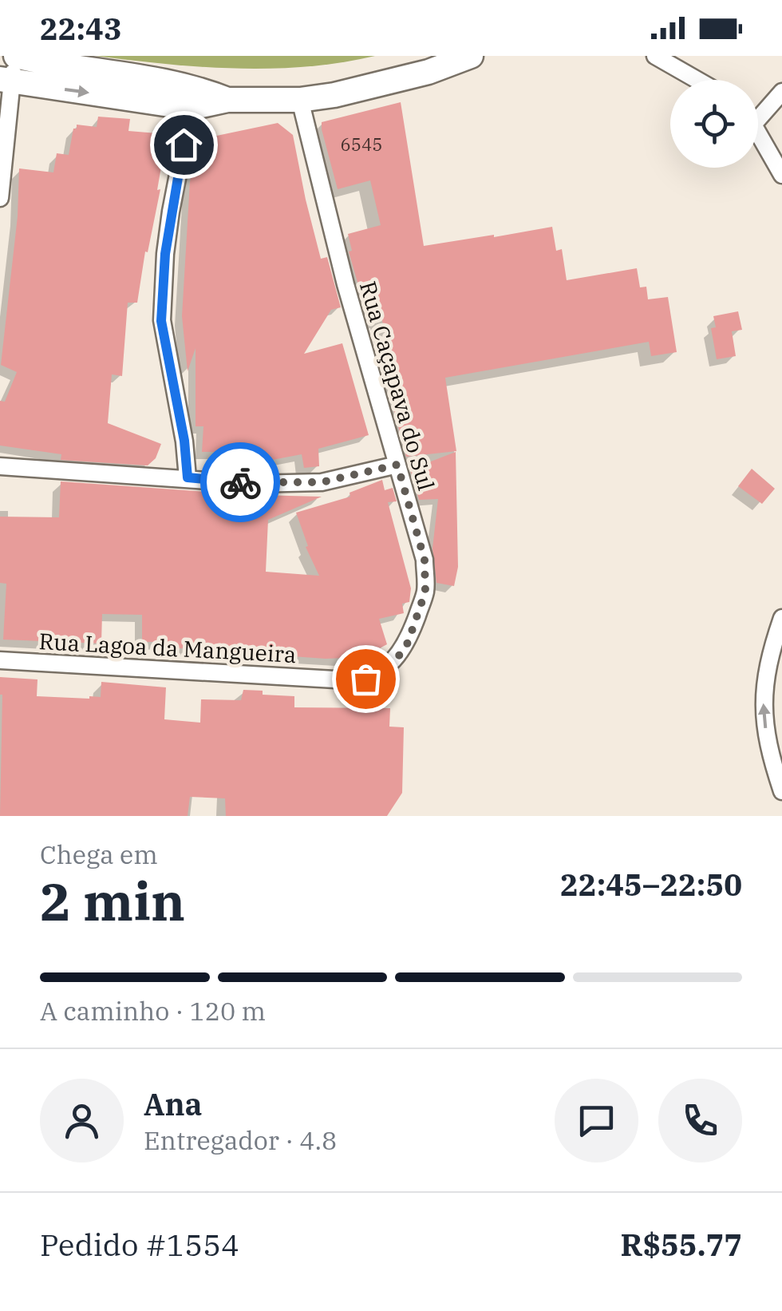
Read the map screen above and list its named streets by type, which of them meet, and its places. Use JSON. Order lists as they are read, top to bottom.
{
  "streets": {
    "street": ["Rua Caçapava do Sul", "Rua Lagoa da Mangueira"]
  },
  "crossings": [
    ["Rua Caçapava do Sul", "Rua Lagoa da Mangueira"]
  ],
  "house_numbers": ["6545"],
  "page": {
    "status": "22:43",
    "heading": ["2 min", "Chega em", "22:45–22:50"],
    "panel": [
      "Ana",
      "Entregador · 4.8",
      "Pedido #1554",
      "R$55.77"
    ],
    "bar": "A caminho · 120 m"
  }
}
